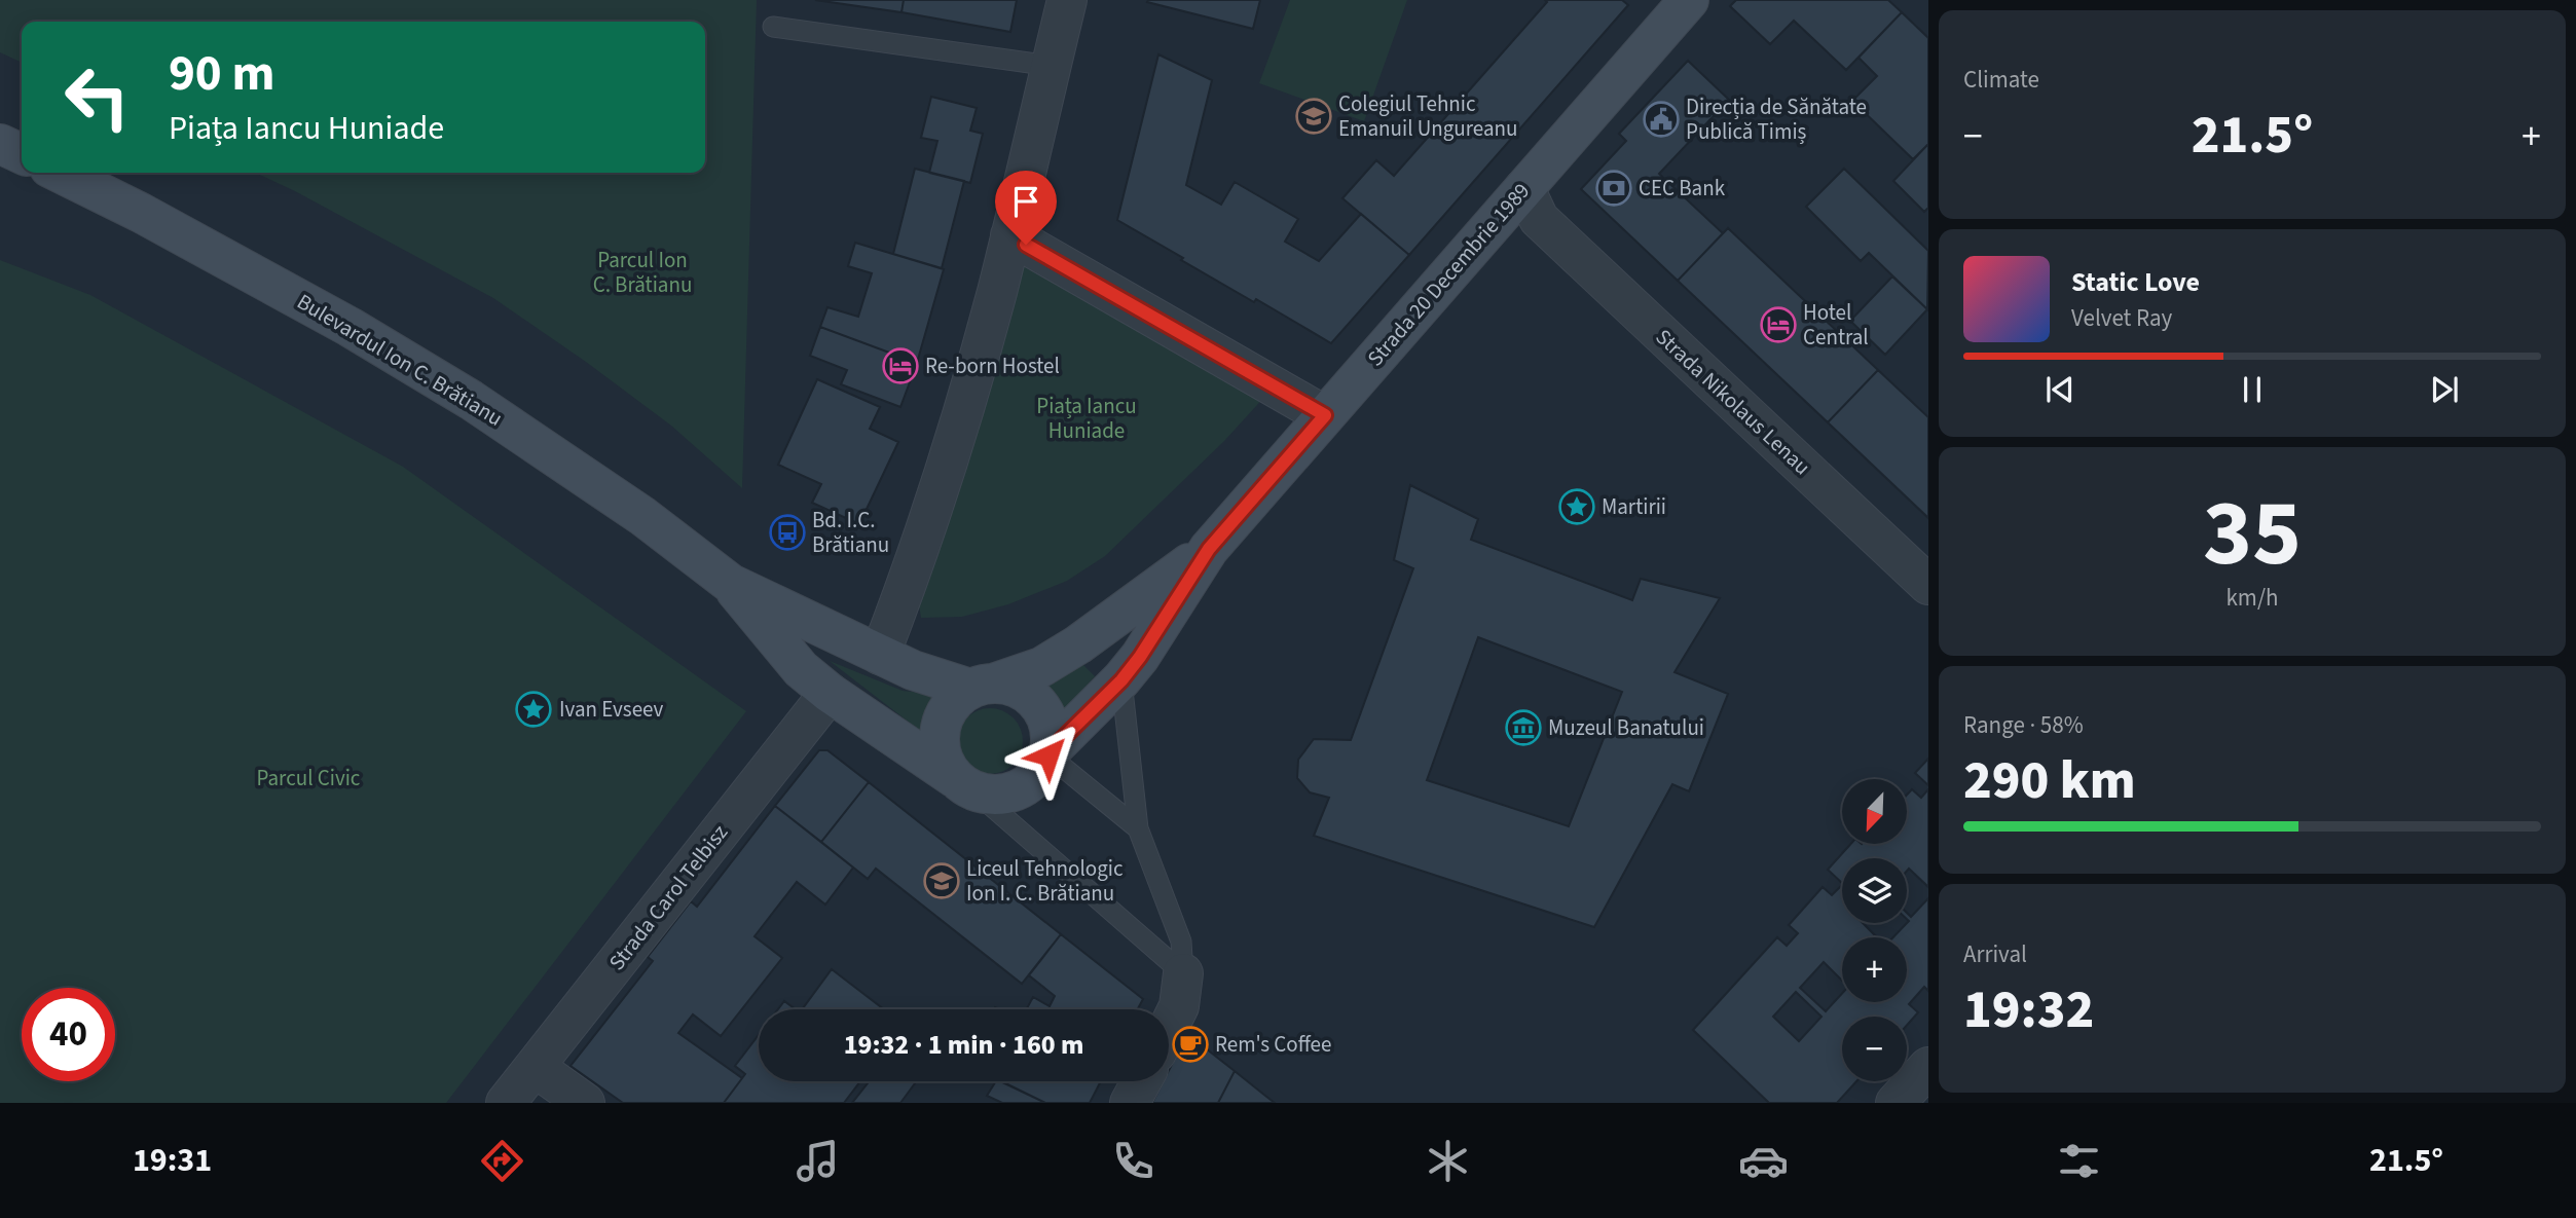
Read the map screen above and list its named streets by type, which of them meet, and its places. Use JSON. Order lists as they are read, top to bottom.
{
  "streets": {
    "street": [
      "Strada 20 Decembrie 1989",
      "Bulevardul Ion C. Brătianu",
      "Strada Nikolaus Lenau",
      "Strada Carol Telbisz"
    ]
  },
  "crossings": [
    ["Strada 20 Decembrie 1989", "Bulevardul Ion C. Brătianu"],
    ["Strada 20 Decembrie 1989", "Strada Nikolaus Lenau"],
    ["Bulevardul Ion C. Brătianu", "Strada Carol Telbisz"]
  ],
  "parks": ["Parcul Ion C. Brătianu", "Piața Iancu Huniade", "Parcul Civic"],
  "places": {
    "school or university": ["Colegiul Tehnic Emanuil Ungureanu", "Liceul Tehnologic Ion I. C. Brătianu"],
    "public building": ["Direcția de Sănătate Publică Timiș"],
    "bank": ["CEC Bank"],
    "hotel": ["Hotel Central", "Re-born Hostel"],
    "place": ["Martirii", "Ivan Evseev"],
    "bus stop": ["Bd. I.C. Brătianu"],
    "museum": ["Muzeul Banatului"],
    "cafe": ["Rem's Coffee"]
  },
  "north": "bottom left",
  "page": {
    "tile": [
      "Climate",
      ["35", "km/h"],
      ["Range · 58%", "290 km"],
      ["Arrival", "19:32"]
    ],
    "turn": ["90 m", "Piața Iancu Huniade"],
    "heat": ["−", "21.5°", "+"],
    "song": ["Static Love", "Velvet Ray"],
    "map_buttons": ["+", "−"],
    "limit": "40",
    "trip": "19:32 · 1 min · 160 m",
    "tabs": ["19:31", "21.5°"]
  }
}
